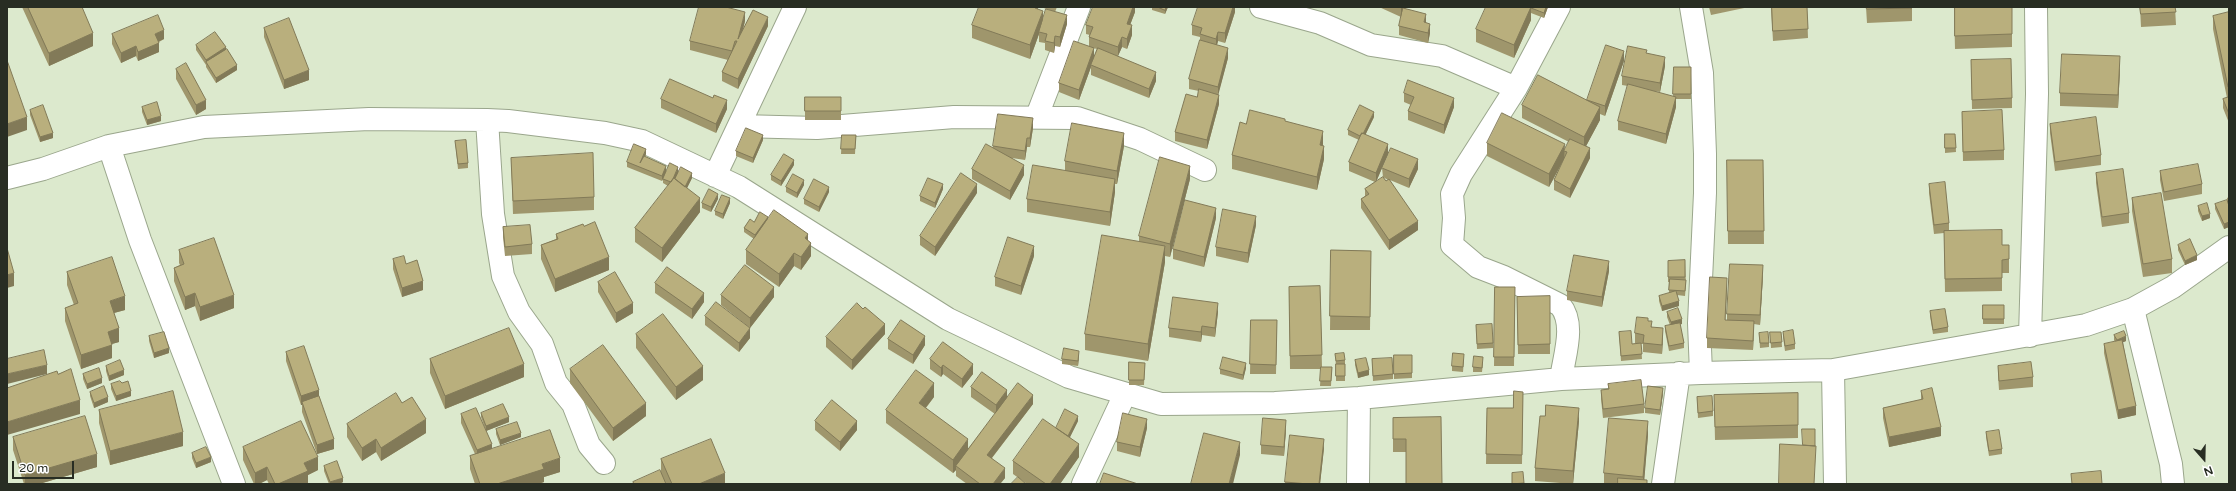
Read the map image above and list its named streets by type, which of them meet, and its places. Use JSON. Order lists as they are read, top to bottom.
{
  "scale_bar": "20 m",
  "north": "bottom"
}
